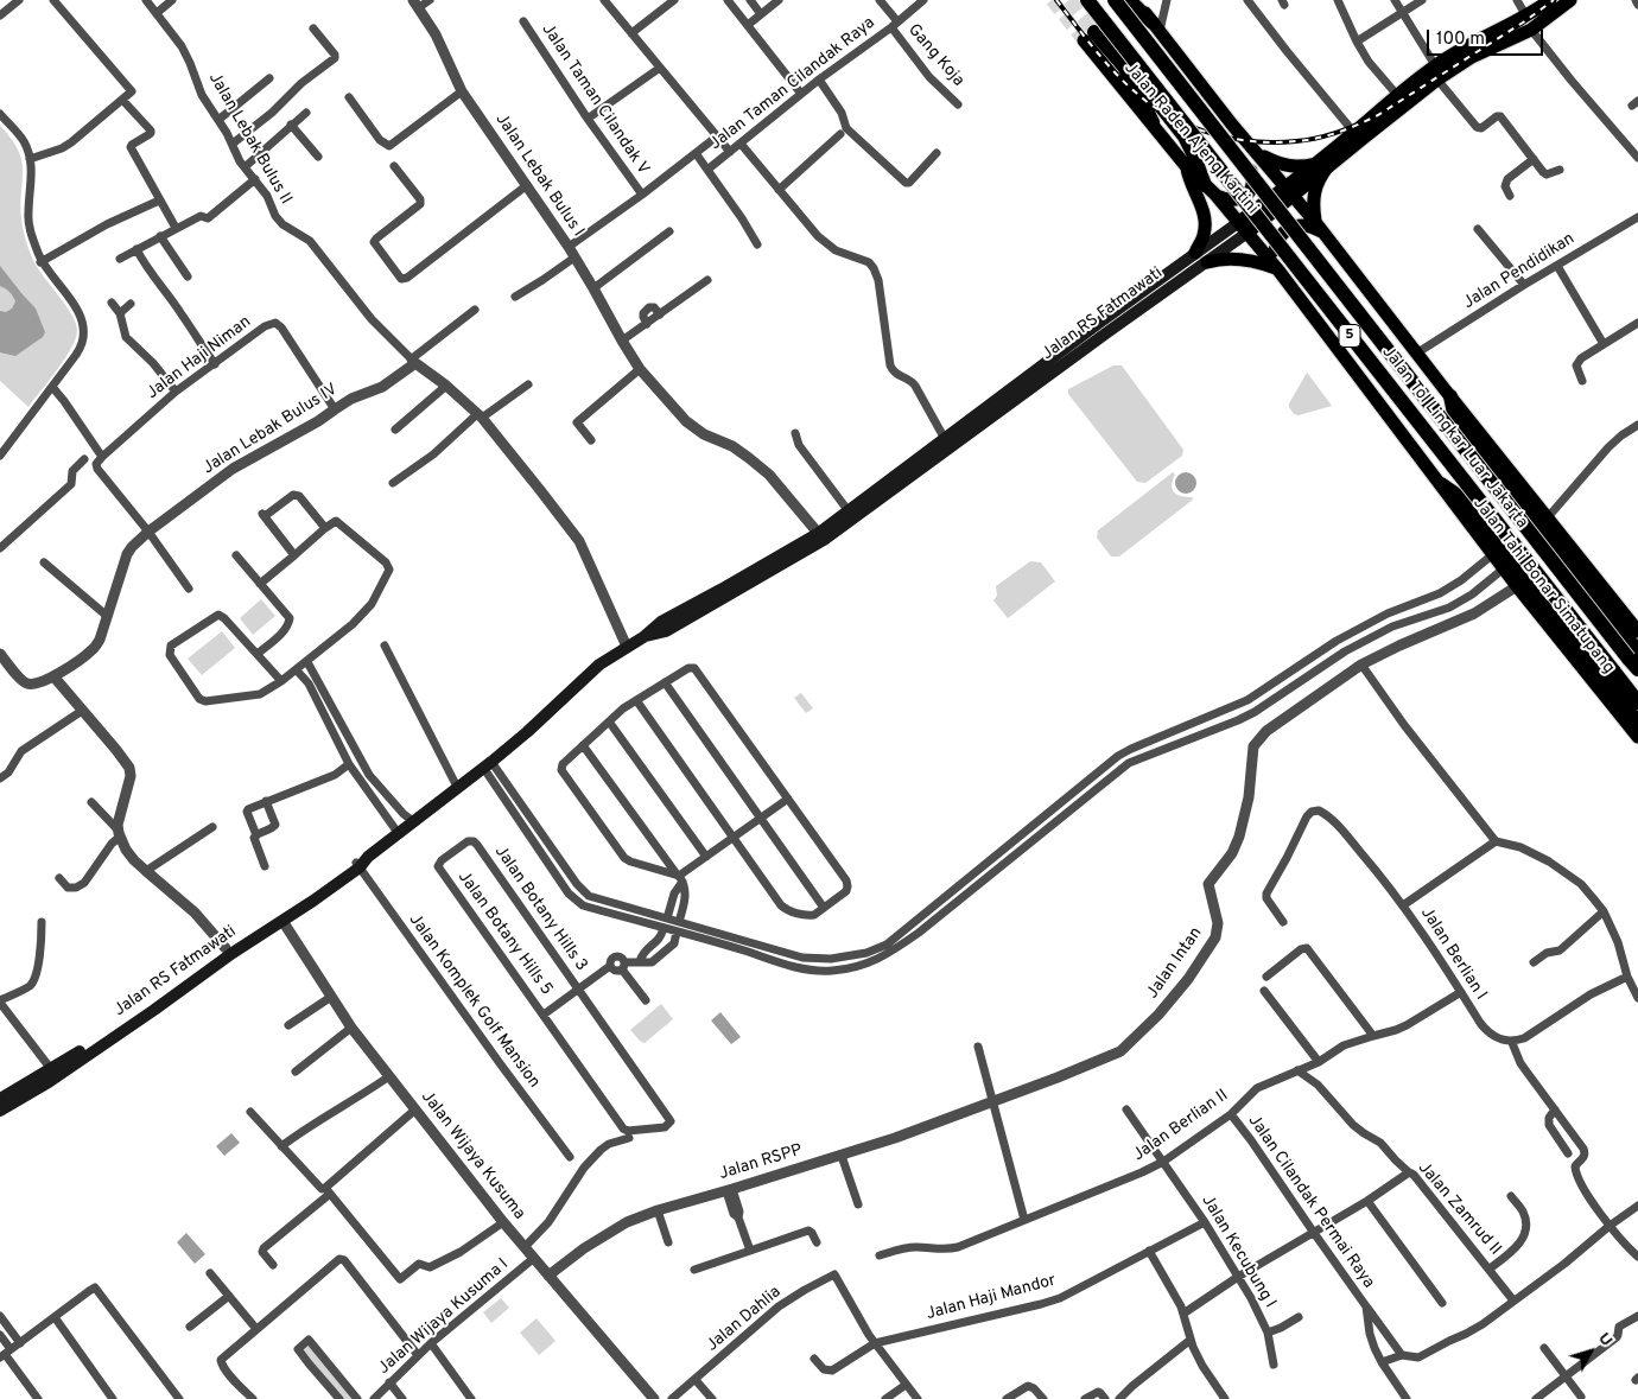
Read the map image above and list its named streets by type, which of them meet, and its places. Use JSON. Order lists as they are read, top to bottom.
{
  "streets": {
    "highway": ["5", "Jalan Tol Lingkar Luar Jakarta"],
    "main road": ["Jalan Raden Ajeng Kartini", "Jalan RS Fatmawati", "Jalan Tahi Bonar Simatupang"],
    "street": [
      "Gang Koja",
      "Jalan Taman Cilandak Raya",
      "Jalan Taman Cilandak V",
      "Jalan Lebak Bulus II",
      "Jalan Lebak Bulus I",
      "Jalan Pendidikan",
      "Jalan Haji Niman",
      "Jalan Lebak Bulus IV",
      "Jalan Botany Hills 3",
      "Jalan Botany Hills 5",
      "Jalan Berlian I",
      "Jalan Intan",
      "Jalan Komplek Golf Mansion",
      "Jalan Berlian II",
      "Jalan Wijaya Kusuma",
      "Jalan RSPP",
      "Jalan Cilandak Permai Raya",
      "Jalan Zamrud II",
      "Jalan Kecubung I",
      "Jalan Haji Mandor",
      "Jalan Wijaya Kusuma I",
      "Jalan Dahlia"
    ]
  },
  "crossings": [
    ["Gang Koja", "Jalan Taman Cilandak Raya"],
    ["Jalan Taman Cilandak Raya", "Jalan Taman Cilandak V"],
    ["Jalan Taman Cilandak Raya", "Jalan Lebak Bulus I"],
    ["Jalan Lebak Bulus II", "Jalan RS Fatmawati"],
    ["Jalan Lebak Bulus II", "Jalan Lebak Bulus IV"],
    ["Jalan Raden Ajeng Kartini", "Jalan RS Fatmawati"],
    ["Jalan Raden Ajeng Kartini", "Jalan Tahi Bonar Simatupang"],
    ["Jalan Lebak Bulus I", "Jalan RS Fatmawati"],
    ["Jalan RS Fatmawati", "Jalan Tahi Bonar Simatupang"],
    ["Jalan RS Fatmawati", "Jalan Komplek Golf Mansion"],
    ["Jalan RS Fatmawati", "Jalan Wijaya Kusuma"],
    ["Jalan Haji Niman", "Jalan Lebak Bulus IV"],
    ["Jalan Tahi Bonar Simatupang", "Jalan Intan"],
    ["Jalan Botany Hills 3", "Jalan Botany Hills 5"],
    ["Jalan Berlian I", "Jalan Berlian II"],
    ["Jalan Intan", "Jalan RSPP"],
    ["Jalan Berlian II", "Jalan Cilandak Permai Raya"],
    ["Jalan Berlian II", "Jalan Zamrud II"],
    ["Jalan Berlian II", "Jalan Kecubung I"],
    ["Jalan Wijaya Kusuma", "Jalan RSPP"],
    ["Jalan Wijaya Kusuma", "Jalan Wijaya Kusuma I"],
    ["Jalan Kecubung I", "Jalan Haji Mandor"],
    ["Jalan Haji Mandor", "Jalan Dahlia"]
  ],
  "scale_bar": "100 m",
  "north": "top right"
}
